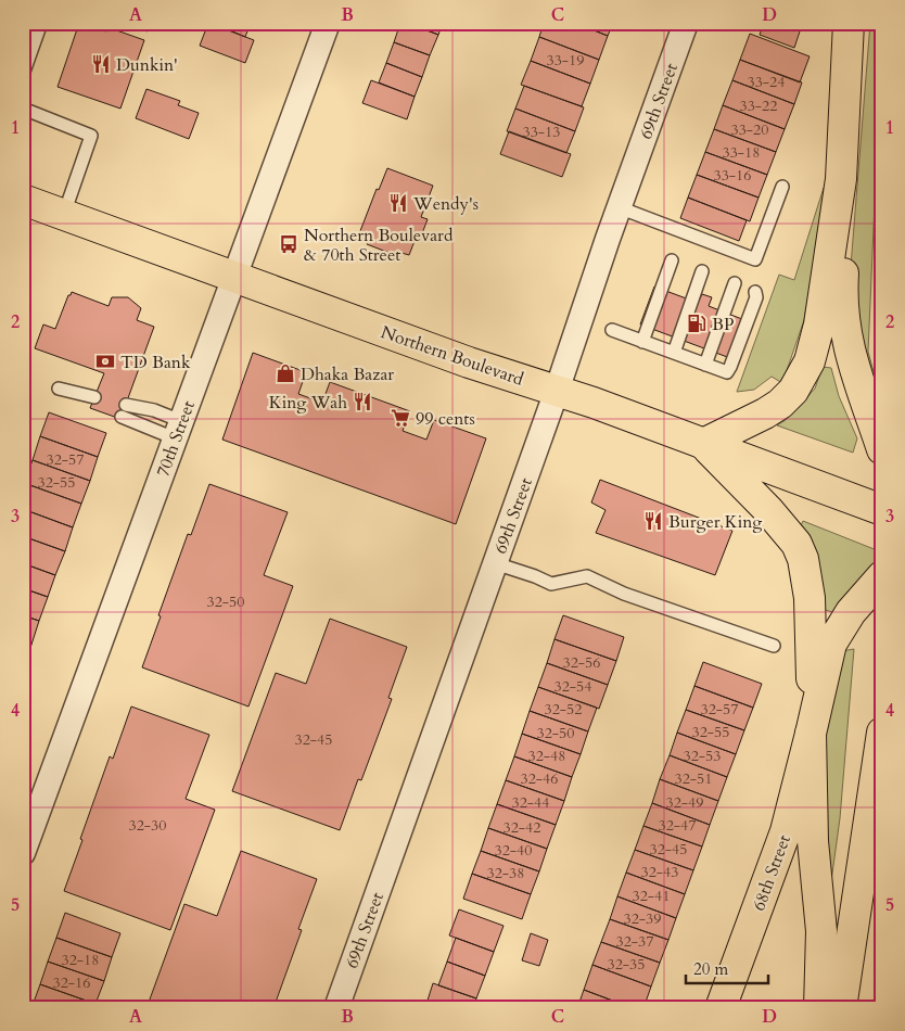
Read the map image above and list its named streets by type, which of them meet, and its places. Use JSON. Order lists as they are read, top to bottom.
{
  "streets": {
    "main road": ["Northern Boulevard", "68th Street"],
    "street": ["69th Street", "70th Street"]
  },
  "crossings": [
    ["69th Street", "Northern Boulevard"],
    ["Northern Boulevard", "70th Street"]
  ],
  "places": {
    "restaurant": [
      "Dunkin'",
      "Wendy's",
      "King Wah",
      "Burger King"
    ],
    "bus stop": ["Northern Boulevard & 70th Street"],
    "fuel station": ["BP"],
    "bank": ["TD Bank"],
    "shop": ["Dhaka Bazar"],
    "supermarket": ["99 cents"]
  },
  "house_numbers": [
    "33-19",
    "33-24",
    "33-22",
    "33-20",
    "33-13",
    "33-18",
    "33-16",
    "32-57",
    "32-55",
    "32-50",
    "32-56",
    "32-54",
    "32-52",
    "32-57",
    "32-55",
    "32-50",
    "32-45",
    "32-48",
    "32-53",
    "32-46",
    "32-51",
    "32-44",
    "32-49",
    "32-30",
    "32-47",
    "32-42",
    "32-45",
    "32-40",
    "32-43",
    "32-38",
    "32-41",
    "32-39",
    "32-37",
    "32-18",
    "32-35",
    "32-16"
  ],
  "scale_bar": "20 m",
  "grid": {
    "columns": [
      "A",
      "B",
      "C",
      "D"
    ],
    "rows": [
      "1",
      "2",
      "3",
      "4",
      "5"
    ]
  }
}
